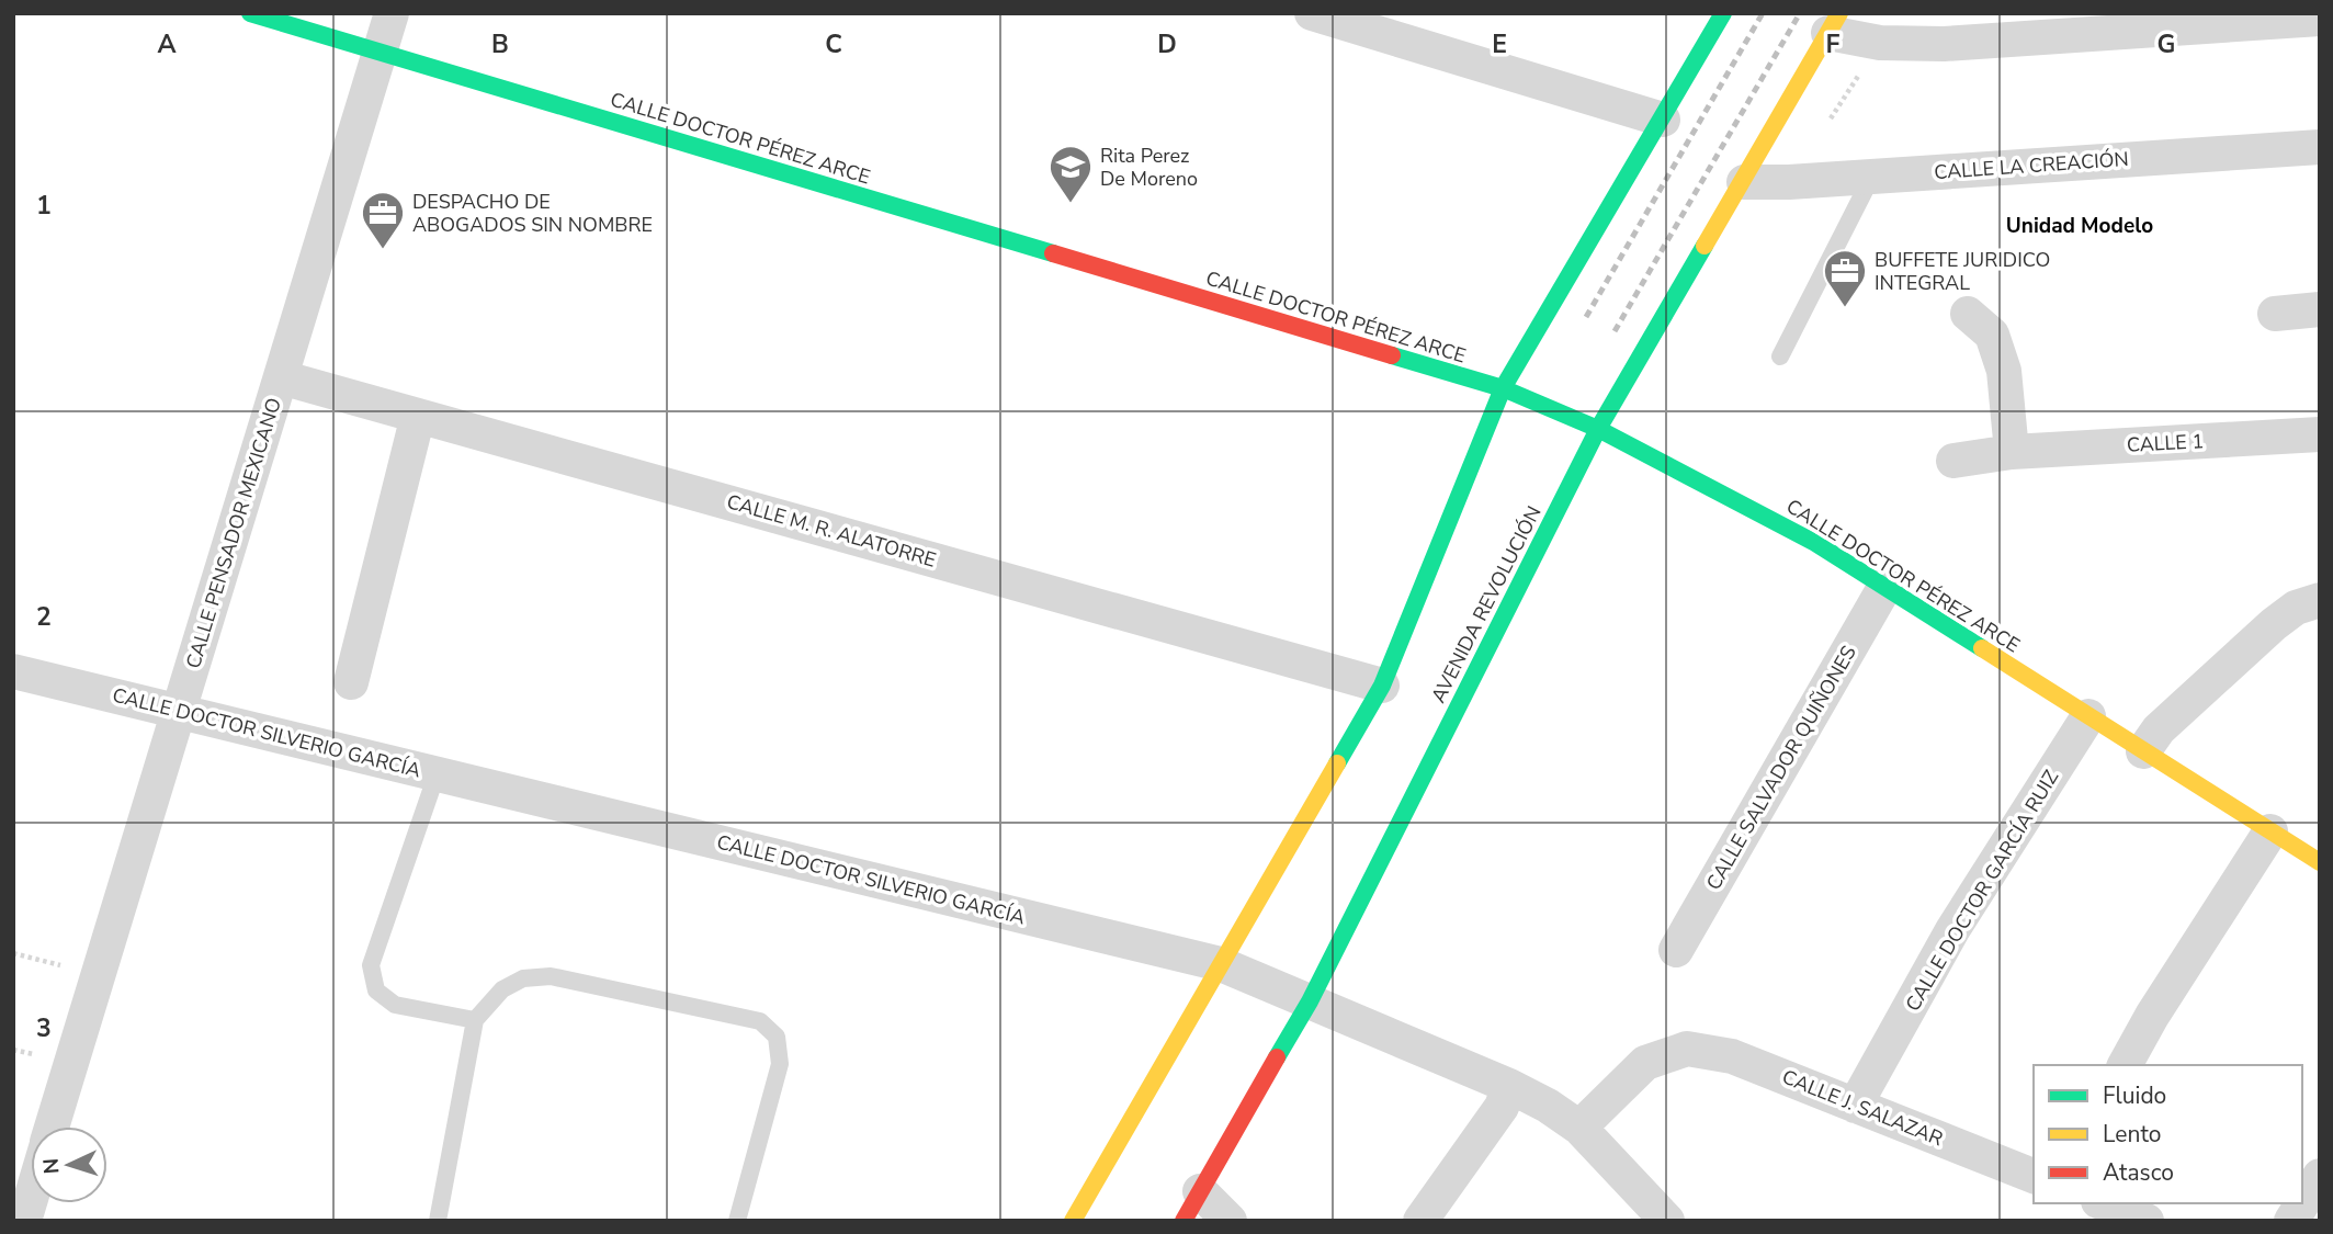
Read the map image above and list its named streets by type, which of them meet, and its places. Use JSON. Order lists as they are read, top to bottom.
{
  "streets": {
    "main road": ["CALLE DOCTOR PÉREZ ARCE", "AVENIDA REVOLUCIÓN"],
    "street": [
      "CALLE LA CREACIÓN",
      "CALLE 1",
      "CALLE M. R. ALATORRE",
      "CALLE PENSADOR MEXICANO",
      "CALLE DOCTOR SILVERIO GARCÍA",
      "CALLE SALVADOR QUIÑONES",
      "CALLE DOCTOR GARCÍA RUIZ",
      "CALLE J. SALAZAR"
    ]
  },
  "crossings": [
    ["CALLE DOCTOR PÉREZ ARCE", "CALLE PENSADOR MEXICANO"],
    ["CALLE DOCTOR PÉREZ ARCE", "AVENIDA REVOLUCIÓN"],
    ["CALLE DOCTOR PÉREZ ARCE", "CALLE SALVADOR QUIÑONES"],
    ["CALLE DOCTOR PÉREZ ARCE", "CALLE DOCTOR GARCÍA RUIZ"],
    ["CALLE LA CREACIÓN", "AVENIDA REVOLUCIÓN"],
    ["CALLE M. R. ALATORRE", "CALLE PENSADOR MEXICANO"],
    ["CALLE PENSADOR MEXICANO", "CALLE DOCTOR SILVERIO GARCÍA"],
    ["AVENIDA REVOLUCIÓN", "CALLE DOCTOR SILVERIO GARCÍA"],
    ["CALLE DOCTOR SILVERIO GARCÍA", "CALLE J. SALAZAR"],
    ["CALLE DOCTOR GARCÍA RUIZ", "CALLE J. SALAZAR"]
  ],
  "districts": ["Unidad Modelo"],
  "places": {
    "school or university": ["Rita Perez De Moreno"],
    "office": ["DESPACHO DE ABOGADOS SIN NOMBRE", "BUFFETE JURIDICO INTEGRAL"]
  },
  "legend": ["Fluido", "Lento", "Atasco"],
  "north": "left",
  "grid": {
    "columns": [
      "A",
      "B",
      "C",
      "D",
      "E",
      "F",
      "G"
    ],
    "rows": ["1", "2", "3"]
  }
}
